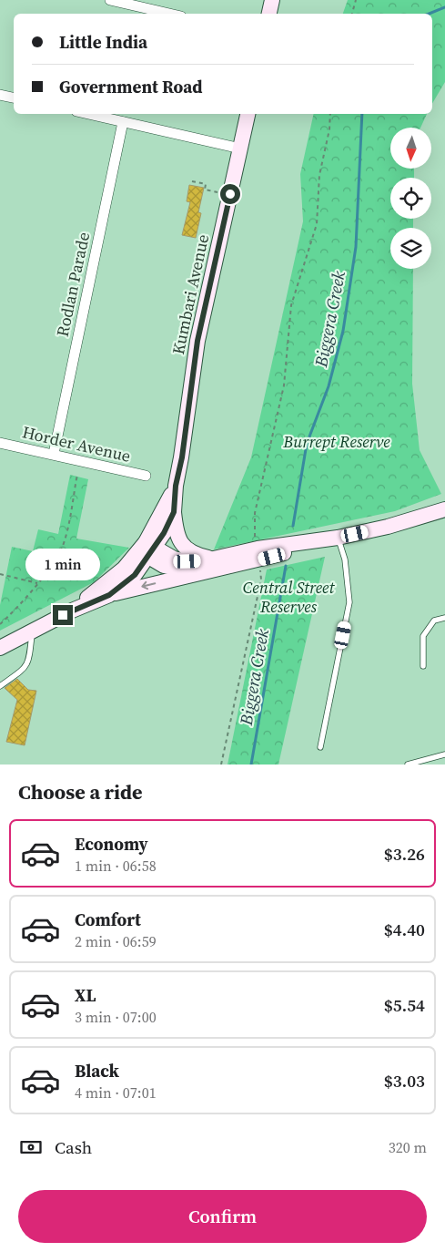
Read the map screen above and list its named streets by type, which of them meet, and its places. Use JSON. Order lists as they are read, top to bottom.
{
  "streets": {
    "main road": ["Kumbari Avenue"],
    "street": ["Rodlan Parade", "Horder Avenue"]
  },
  "crossings": [
    ["Rodlan Parade", "Horder Avenue"]
  ],
  "water": ["Biggera Creek"],
  "parks": ["Burrept Reserve", "Central Street Reserves"],
  "north": "bottom",
  "page": {
    "banner": ["Little India", "Government Road"],
    "bubble": "1 min",
    "heading": "Choose a ride",
    "list": [
      {
        "name": "Economy",
        "note": "1 min · 06:58",
        "value": "$3.26"
      },
      {
        "name": "Comfort",
        "note": "2 min · 06:59",
        "value": "$4.40"
      },
      {
        "name": "XL",
        "note": "3 min · 07:00",
        "value": "$5.54"
      },
      {
        "name": "Black",
        "note": "4 min · 07:01",
        "value": "$3.03"
      }
    ],
    "pay": ["Cash", "320 m"],
    "buttons": "Confirm"
  }
}
